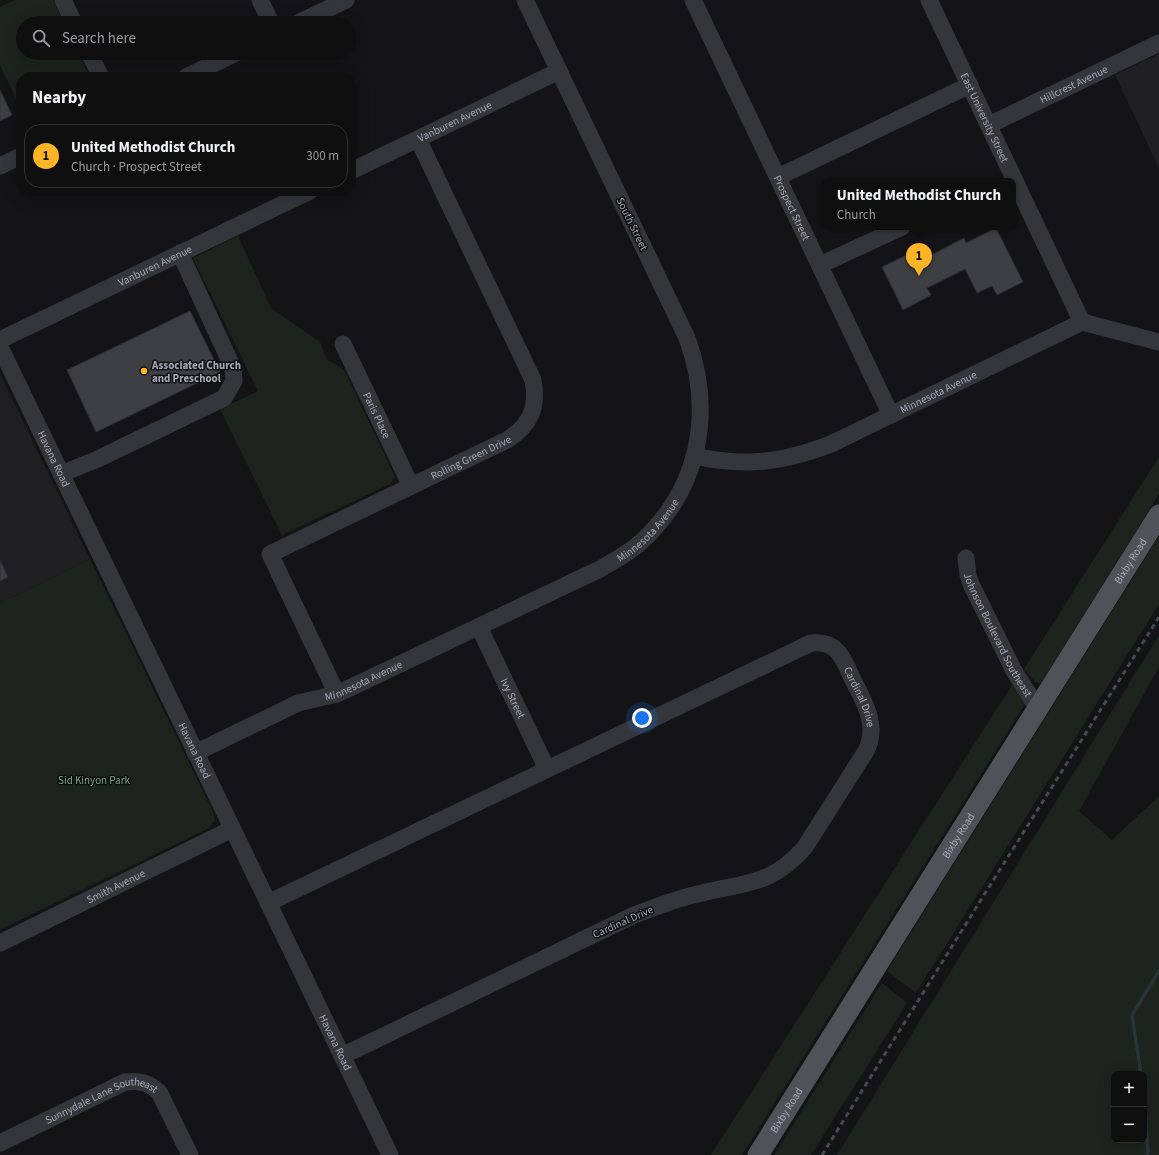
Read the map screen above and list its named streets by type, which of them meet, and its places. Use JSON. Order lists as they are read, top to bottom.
{
  "streets": {
    "main road": ["Bixby Road"],
    "street": [
      "Hillcrest Avenue",
      "East University Street",
      "Vanburen Avenue",
      "Prospect Street",
      "South Street",
      "Minnesota Avenue",
      "Paris Place",
      "Rolling Green Drive",
      "Havana Road",
      "Johnson Boulevard Southeast",
      "Cardinal Drive",
      "Ivy Street",
      "Smith Avenue",
      "Sunnydale Lane Southeast"
    ]
  },
  "crossings": [
    ["Hillcrest Avenue", "East University Street"],
    ["East University Street", "Minnesota Avenue"],
    ["Vanburen Avenue", "South Street"],
    ["Vanburen Avenue", "Rolling Green Drive"],
    ["Prospect Street", "Minnesota Avenue"],
    ["South Street", "Minnesota Avenue"],
    ["Minnesota Avenue", "Rolling Green Drive"],
    ["Minnesota Avenue", "Havana Road"],
    ["Minnesota Avenue", "Ivy Street"],
    ["Paris Place", "Rolling Green Drive"],
    ["Havana Road", "Cardinal Drive"],
    ["Havana Road", "Smith Avenue"],
    ["Bixby Road", "Johnson Boulevard Southeast"],
    ["Cardinal Drive", "Ivy Street"]
  ],
  "parks": ["Sid Kinyon Park"],
  "places": ["Associated Church and Preschool"],
  "page": {
    "search": "Search here",
    "heading": "Nearby",
    "list": [
      {
        "mark": "1",
        "name": "United Methodist Church",
        "note": "Church · Prospect Street",
        "value": "300 m"
      }
    ],
    "popup": ["United Methodist Church", "Church"],
    "pins": "1",
    "map_buttons": ["+", "−"]
  }
}
